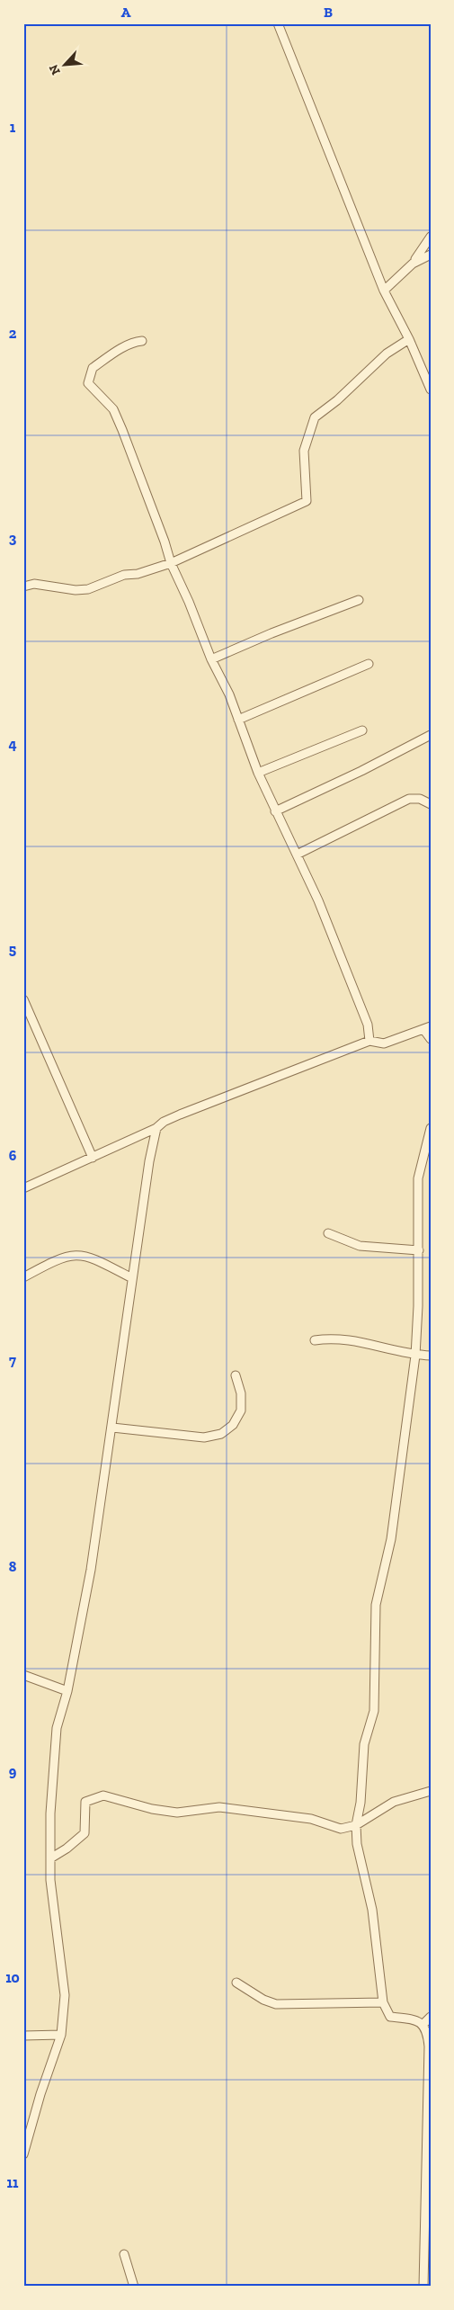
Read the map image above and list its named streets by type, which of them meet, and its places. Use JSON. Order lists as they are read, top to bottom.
{
  "north": "bottom left",
  "grid": {
    "columns": ["A", "B"],
    "rows": [
      "1",
      "2",
      "3",
      "4",
      "5",
      "6",
      "7",
      "8",
      "9",
      "10",
      "11"
    ]
  }
}
